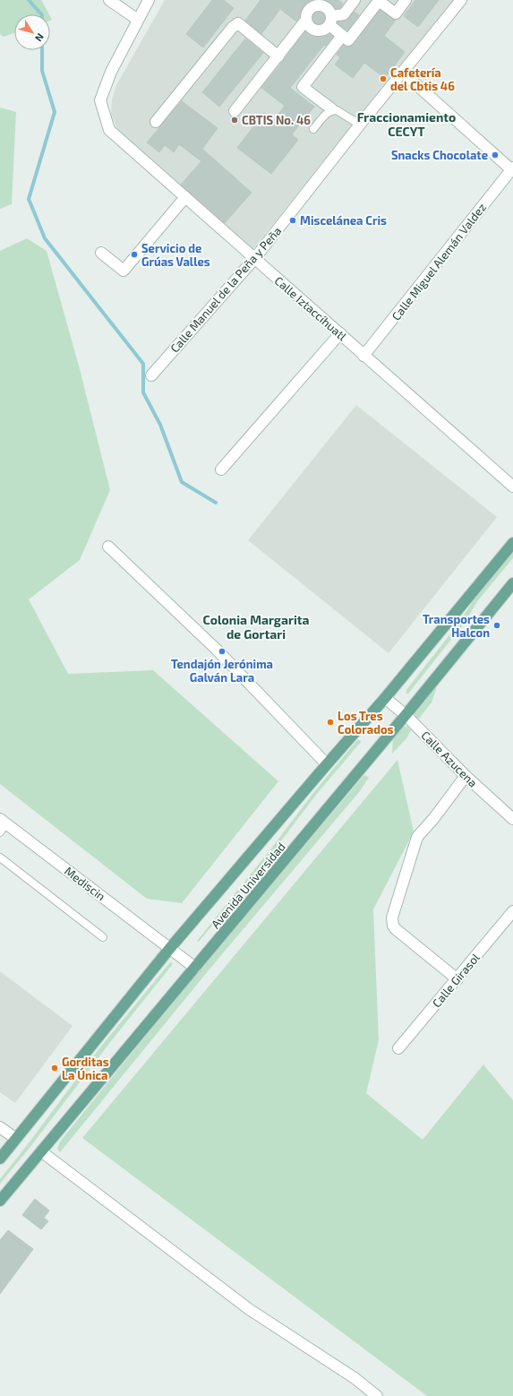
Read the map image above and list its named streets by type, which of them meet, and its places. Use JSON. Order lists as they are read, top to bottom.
{
  "streets": {
    "main road": ["Avenida Universidad"],
    "street": [
      "Calle Miguel Alemán Valdez",
      "Calle Manuel de la Peña y Peña",
      "Calle Iztaccíhuatl",
      "Calle Azucena",
      "Mediscin",
      "Calle Girasol"
    ]
  },
  "crossings": [
    ["Calle Miguel Alemán Valdez", "Calle Iztaccíhuatl"],
    ["Calle Manuel de la Peña y Peña", "Calle Iztaccíhuatl"],
    ["Calle Azucena", "Avenida Universidad"],
    ["Mediscin", "Avenida Universidad"]
  ],
  "districts": ["Fraccionamiento CECYT", "Colonia Margarita de Gortari"],
  "places": [
    "Cafetería del Cbtis 46",
    "CBTIS No. 46",
    "Snacks Chocolate",
    "Miscelánea Cris",
    "Servicio de Grúas Valles",
    "Transportes Halcon",
    "Tendajón Jerónima Galván Lara",
    "Los Tres Colorados",
    "Gorditas La Única"
  ],
  "north": "bottom right"
}
